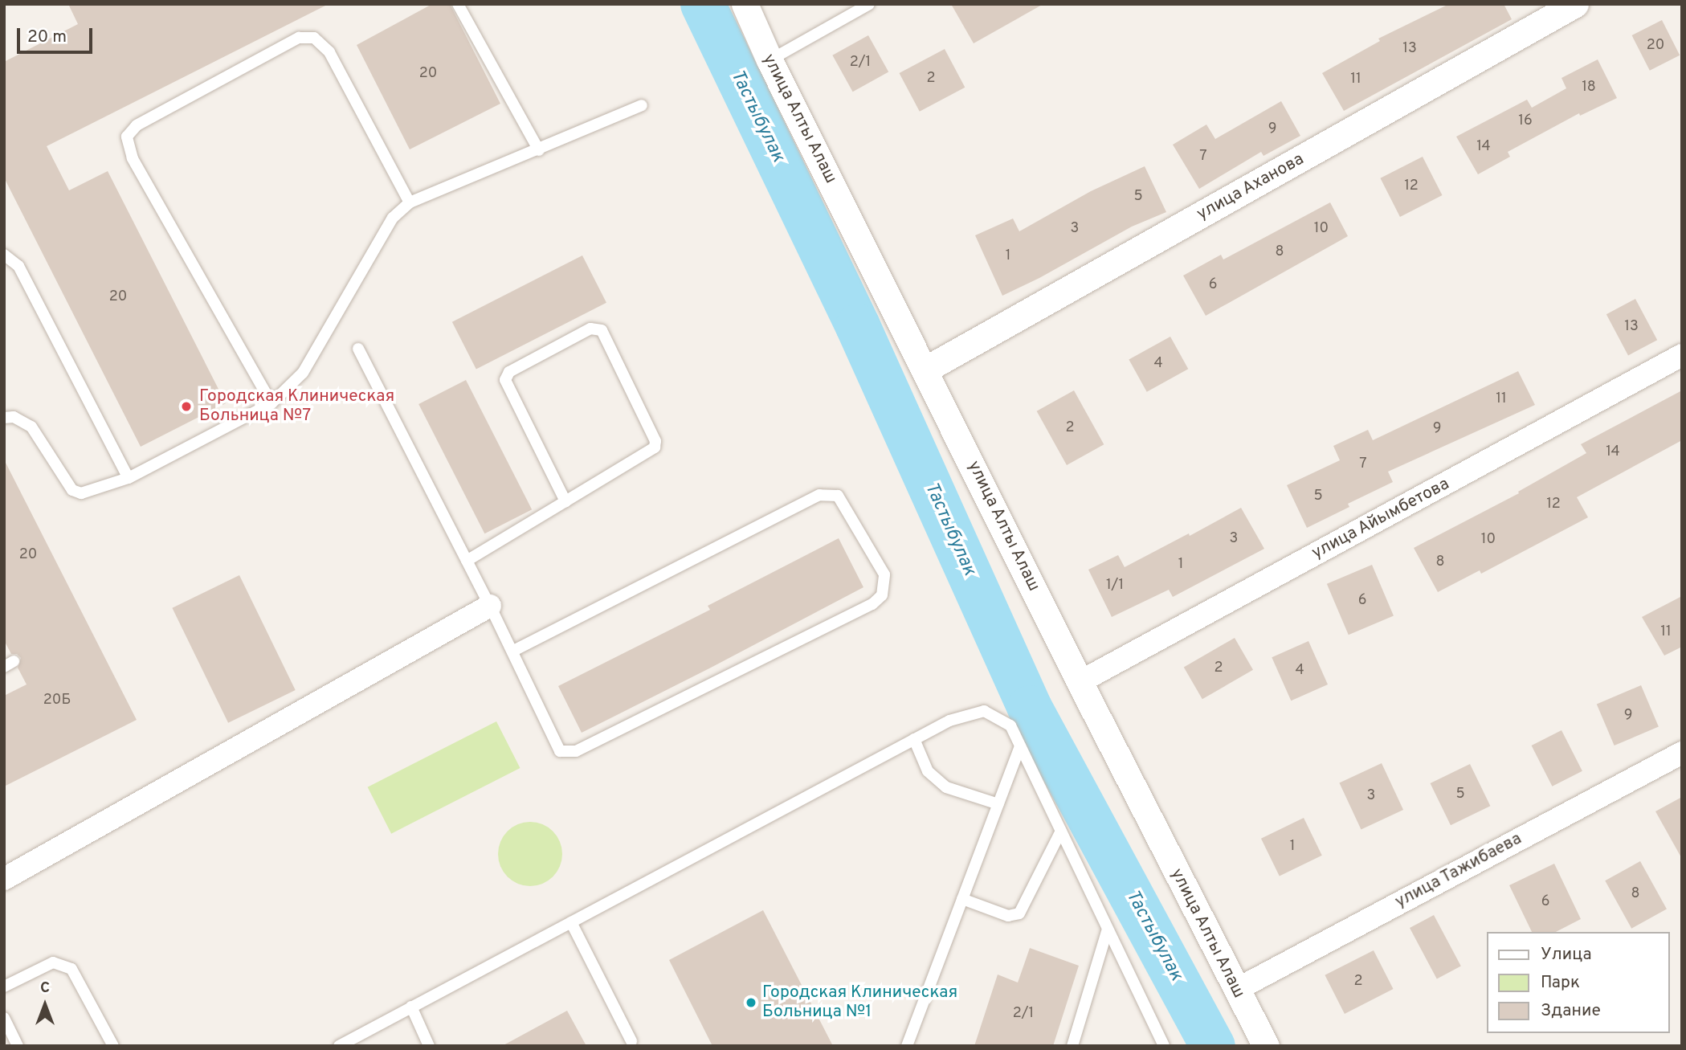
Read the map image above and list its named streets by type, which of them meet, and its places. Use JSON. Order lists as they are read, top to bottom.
{
  "streets": {
    "street": [
      "улица Алты Алаш",
      "улица Аханова",
      "улица Айымбетова",
      "улица Тажибаева"
    ]
  },
  "crossings": [
    ["улица Алты Алаш", "улица Аханова"],
    ["улица Алты Алаш", "улица Айымбетова"],
    ["улица Алты Алаш", "улица Тажибаева"]
  ],
  "water": ["Тастыбулак"],
  "places": ["Городская Клиническая Больница №7", "Городская Клиническая Больница №1"],
  "house_numbers": [
    "20",
    "13",
    "2/1",
    "20",
    "2",
    "11",
    "18",
    "16",
    "9",
    "14",
    "7",
    "12",
    "5",
    "3",
    "10",
    "8",
    "1",
    "6",
    "20",
    "13",
    "4",
    "11",
    "2",
    "9",
    "14",
    "7",
    "5",
    "12",
    "3",
    "10",
    "20",
    "8",
    "1",
    "1/1",
    "6",
    "11",
    "2",
    "4",
    "20Б",
    "9",
    "5",
    "3",
    "1",
    "8",
    "6",
    "2",
    "2/1"
  ],
  "legend": ["Улица", "Парк", "Здание"],
  "scale_bar": "20 m",
  "north": "top"
}
